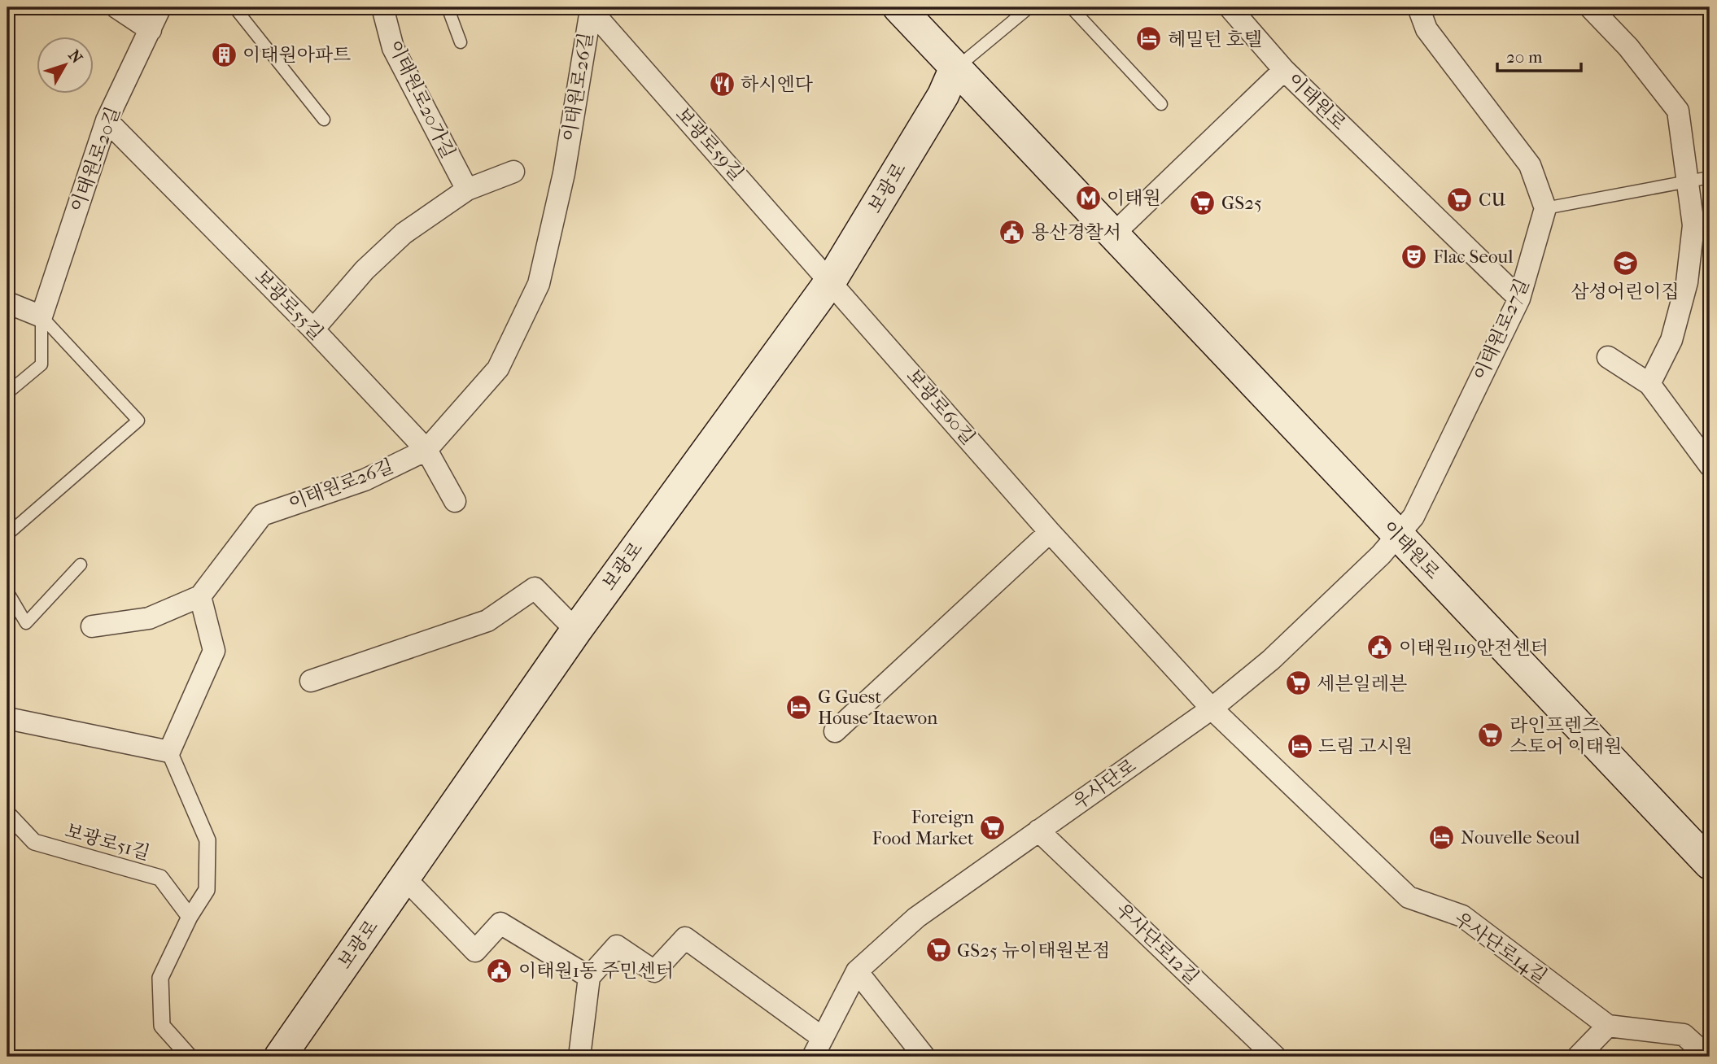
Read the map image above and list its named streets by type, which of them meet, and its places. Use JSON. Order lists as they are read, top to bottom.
{
  "streets": {
    "main road": ["이태원로", "보광로"],
    "street": [
      "이태원로26길",
      "이태원로20가길",
      "보광로59길",
      "이태원로20길",
      "보광로55길",
      "이태원로27길",
      "보광로60길",
      "우사단로",
      "보광로51길",
      "우사단로12길",
      "우사단로14길"
    ]
  },
  "crossings": [
    ["이태원로26길", "보광로59길"],
    ["이태원로26길", "보광로55길"],
    ["이태원로", "보광로"],
    ["이태원로", "이태원로27길"],
    ["이태원로", "우사단로"],
    ["보광로59길", "보광로"],
    ["보광로59길", "보광로60길"],
    ["이태원로20길", "보광로55길"],
    ["보광로", "보광로60길"],
    ["이태원로27길", "우사단로"],
    ["보광로60길", "우사단로"],
    ["보광로60길", "우사단로14길"],
    ["우사단로", "우사단로12길"],
    ["우사단로", "우사단로14길"]
  ],
  "places": {
    "hotel": [
      "헤밀턴 호텔",
      "G Guest House Itaewon",
      "드림 고시원",
      "Nouvelle Seoul"
    ],
    "building": ["이태원아파트"],
    "restaurant": ["하시엔다"],
    "metro station": ["이태원"],
    "supermarket": [
      "CU",
      "GS25",
      "세븐일레븐",
      "라인프렌즈 스토어 이태원",
      "Foreign Food Market",
      "GS25 뉴이태원본점"
    ],
    "public building": ["용산경찰서", "이태원119안전센터", "이태원1동 주민센터"],
    "theatre": ["Flac Seoul"],
    "school or university": ["삼성어린이집"]
  },
  "scale_bar": "20 m",
  "north": "top right"
}
